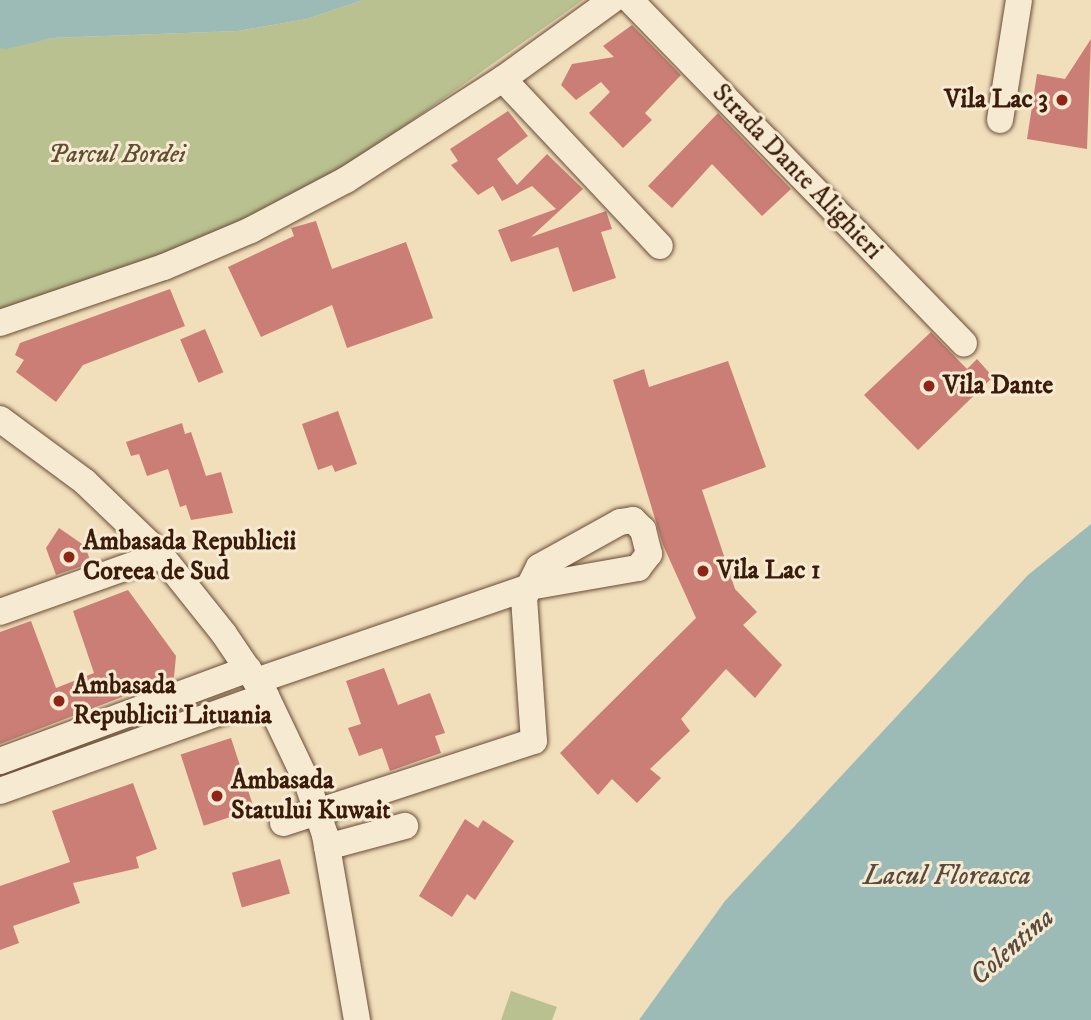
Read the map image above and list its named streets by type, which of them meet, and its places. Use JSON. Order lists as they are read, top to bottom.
{
  "streets": {
    "street": ["Strada Dante Alighieri"]
  },
  "water": ["Lacul Floreasca", "Colentina"],
  "parks": ["Parcul Bordei"],
  "places": [
    "Vila Lac 3",
    "Vila Dante",
    "Ambasada Republicii Coreea de Sud",
    "Vila Lac 1",
    "Ambasada Republicii Lituania",
    "Ambasada Statului Kuwait"
  ]
}
